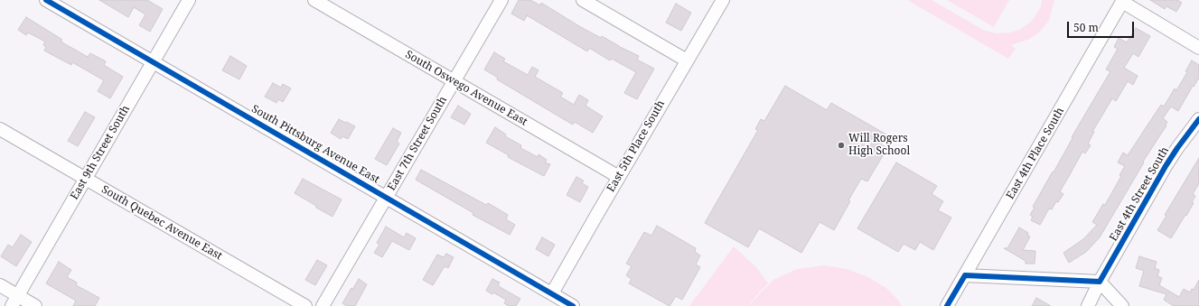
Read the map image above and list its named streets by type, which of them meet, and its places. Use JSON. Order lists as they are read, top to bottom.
{
  "streets": {
    "street": [
      "South Oswego Avenue East",
      "East 7th Street South",
      "South Pittsburg Avenue East",
      "East 5th Place South",
      "East 9th Street South",
      "East 4th Place South",
      "East 4th Street South",
      "South Quebec Avenue East"
    ]
  },
  "crossings": [
    ["South Oswego Avenue East", "East 7th Street South"],
    ["South Oswego Avenue East", "East 5th Place South"],
    ["East 7th Street South", "South Pittsburg Avenue East"],
    ["South Pittsburg Avenue East", "East 5th Place South"],
    ["South Pittsburg Avenue East", "East 9th Street South"],
    ["East 9th Street South", "South Quebec Avenue East"]
  ],
  "places": ["Will Rogers High School"],
  "scale_bar": "50 m"
}
